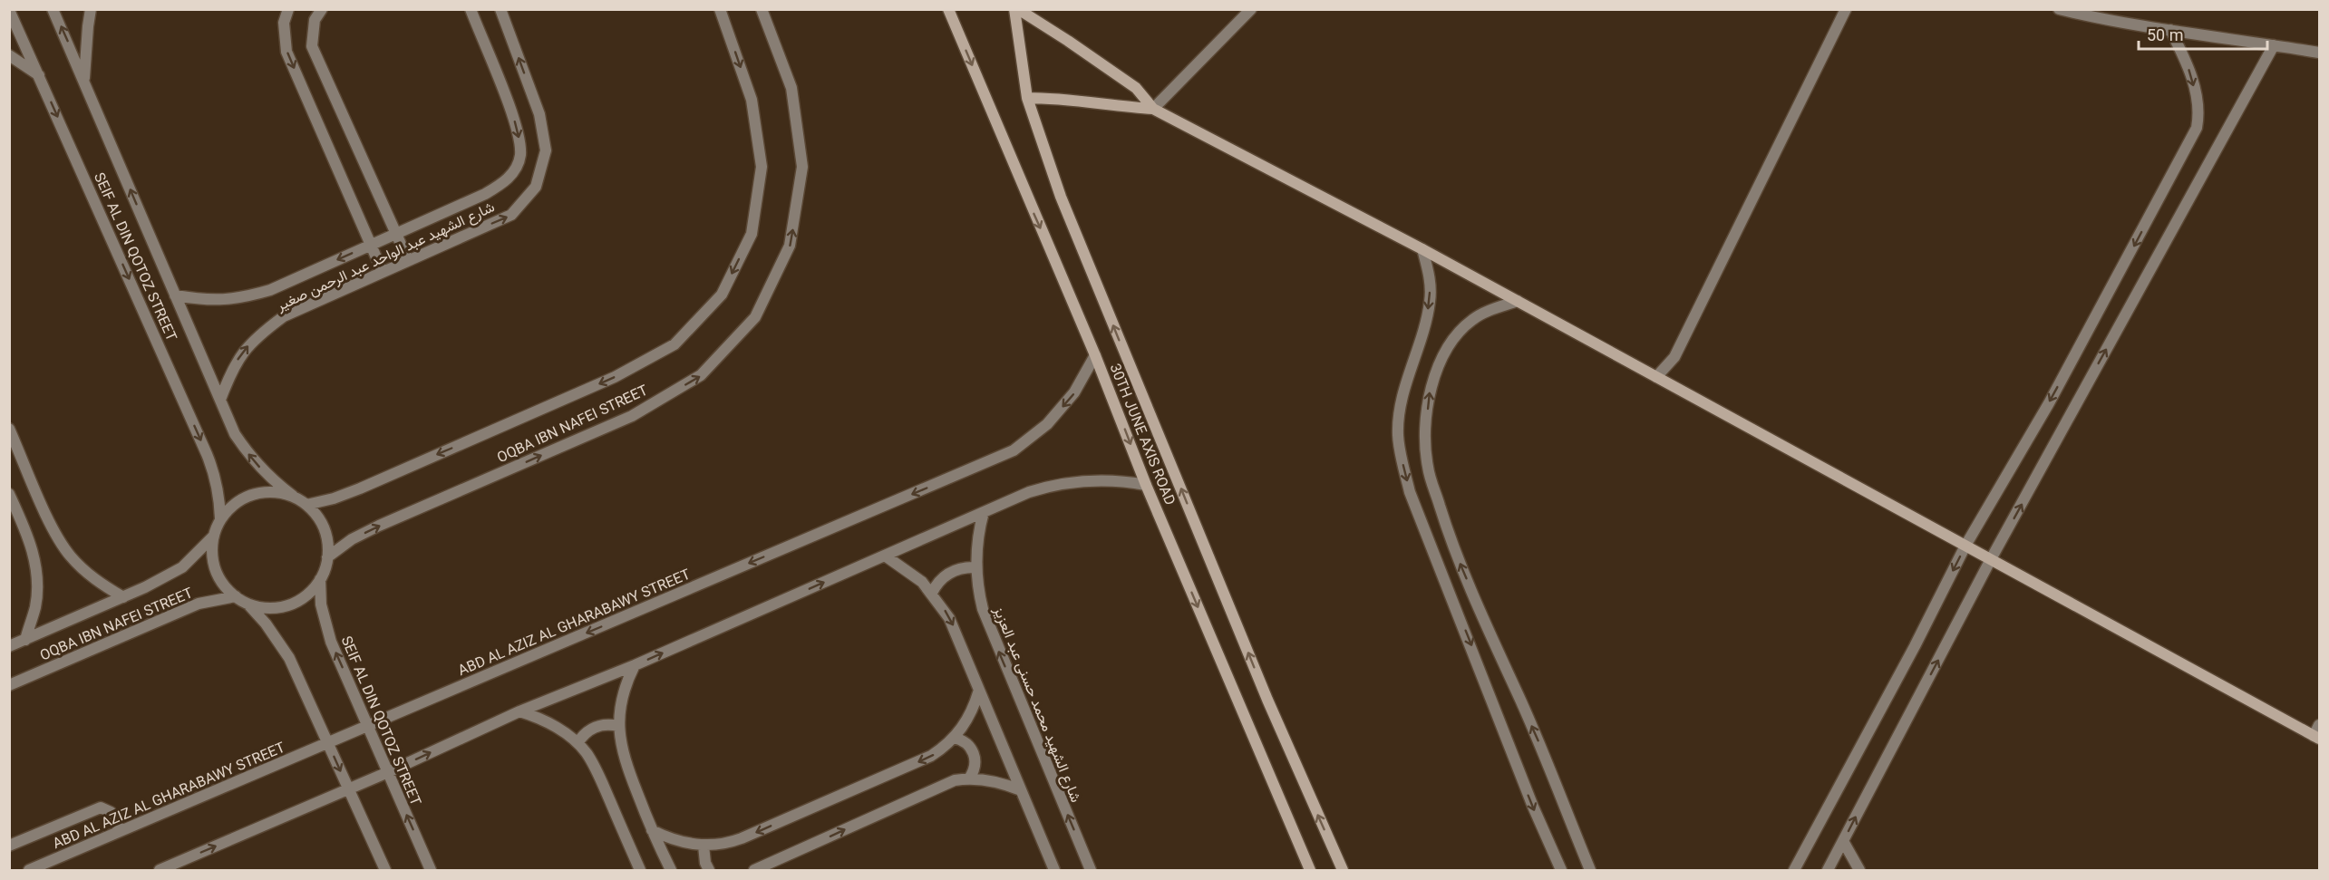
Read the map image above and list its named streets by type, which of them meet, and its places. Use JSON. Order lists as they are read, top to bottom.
{
  "streets": {
    "street": [
      "شارع الشهيد عبد الواحد عبد الرحمن صغير",
      "SEIF AL DIN QOTOZ STREET",
      "OQBA IBN NAFEI STREET",
      "30TH JUNE AXIS ROAD",
      "ABD AL AZIZ AL GHARABAWY STREET",
      "شارع الشهيد محمد حسنى عبد العزيز"
    ]
  },
  "crossings": [
    ["شارع الشهيد عبد الواحد عبد الرحمن صغير", "SEIF AL DIN QOTOZ STREET"],
    ["SEIF AL DIN QOTOZ STREET", "OQBA IBN NAFEI STREET"],
    ["SEIF AL DIN QOTOZ STREET", "ABD AL AZIZ AL GHARABAWY STREET"],
    ["30TH JUNE AXIS ROAD", "ABD AL AZIZ AL GHARABAWY STREET"]
  ],
  "scale_bar": "50 m"
}
